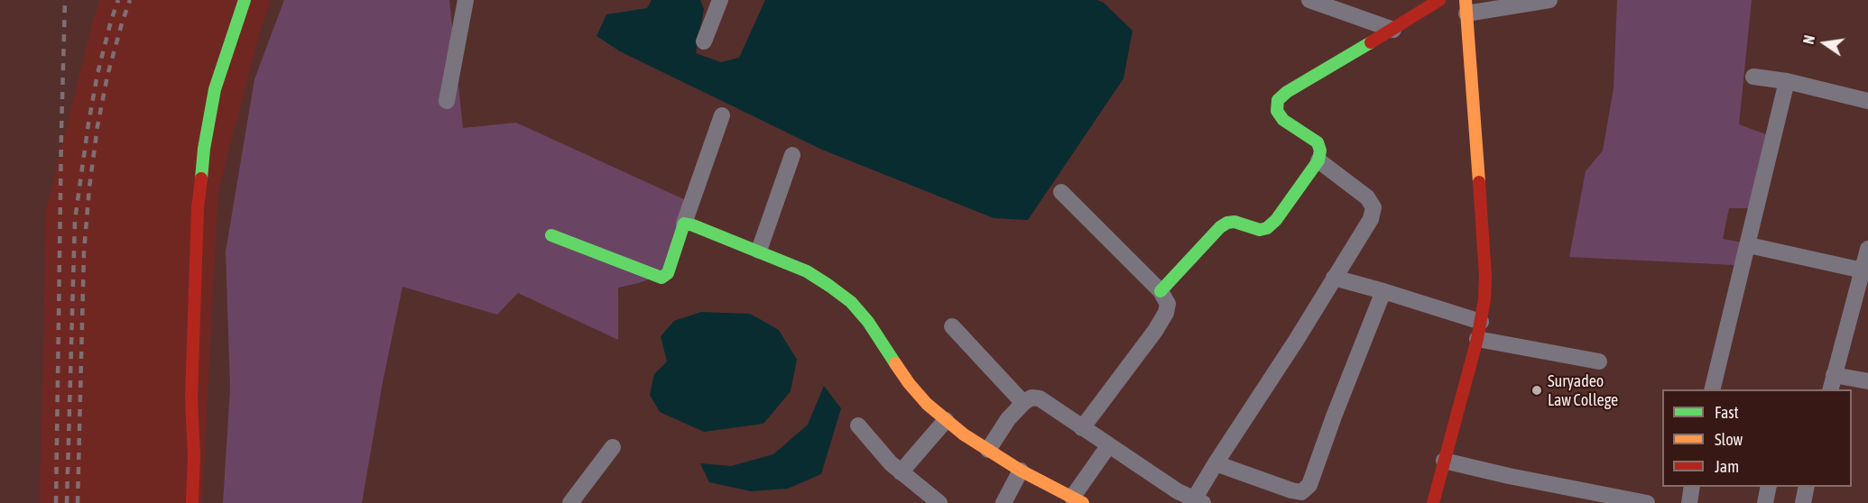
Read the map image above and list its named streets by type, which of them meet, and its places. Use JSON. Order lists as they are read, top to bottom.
{
  "places": ["Suryadeo Law College"],
  "legend": ["Fast", "Slow", "Jam"],
  "north": "left"
}
